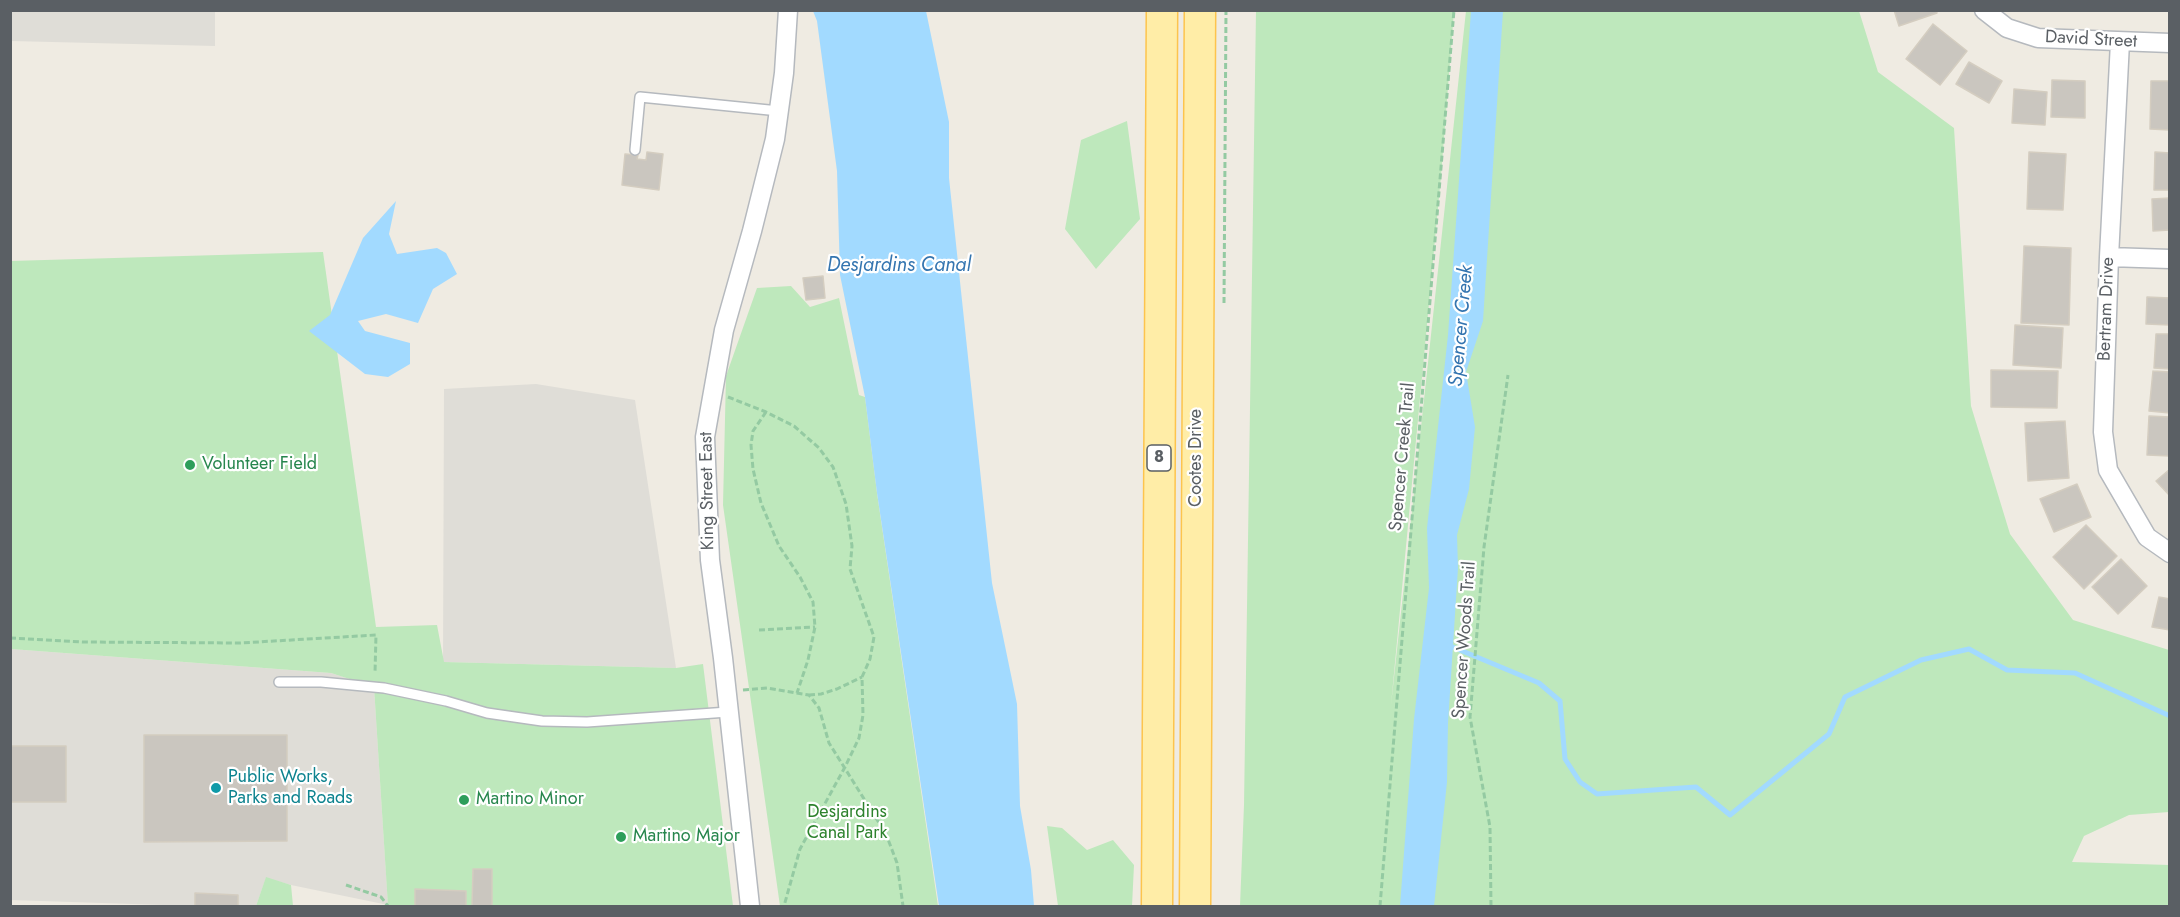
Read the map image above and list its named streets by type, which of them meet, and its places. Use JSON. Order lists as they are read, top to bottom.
{
  "streets": {
    "main road": ["8", "Cootes Drive"],
    "street": ["David Street", "Bertram Drive", "King Street East"],
    "path": ["Spencer Creek Trail", "Spencer Woods Trail"]
  },
  "crossings": [
    ["David Street", "Bertram Drive"]
  ],
  "water": ["Desjardins Canal", "Spencer Creek"],
  "parks": ["Desjardins Canal Park"],
  "places": [
    "Volunteer Field",
    "Public Works, Parks and Roads",
    "Martino Minor",
    "Martino Major"
  ]
}
